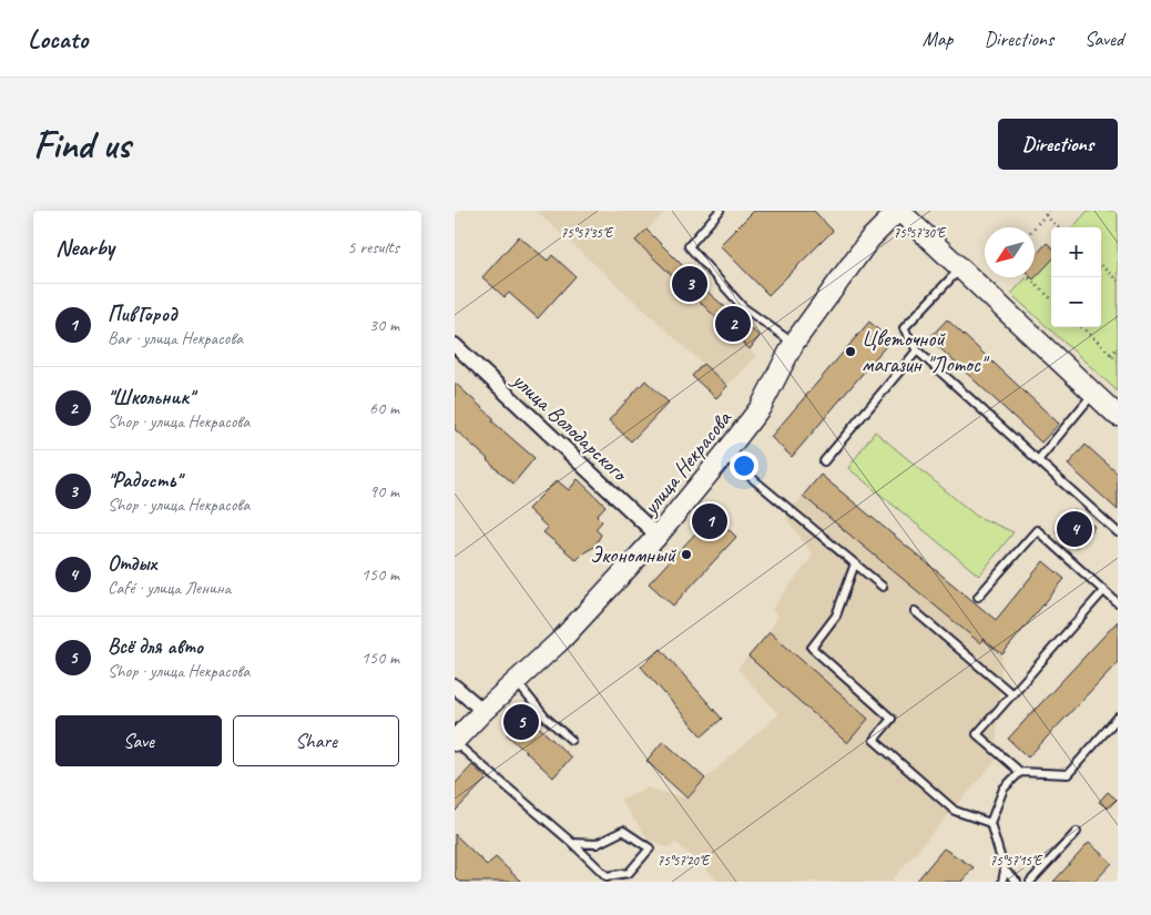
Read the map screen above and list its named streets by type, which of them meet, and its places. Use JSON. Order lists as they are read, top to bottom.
{
  "streets": {
    "street": ["улица Володарского", "улица Некрасова"]
  },
  "crossings": [
    ["улица Володарского", "улица Некрасова"]
  ],
  "places": ["Цветочной магазин \"Лотос\"", "Экономный"],
  "north": "bottom left",
  "page": {
    "header": "Locato",
    "nav": ["Map", "Directions", "Saved"],
    "buttons": [
      "Directions",
      ["Save", "Share"]
    ],
    "title": "Find us",
    "heading": ["Nearby", "5 results"],
    "map_buttons": ["+", "−"],
    "pins": [
      "3",
      "2",
      "1",
      "4",
      "5"
    ],
    "list": [
      {
        "mark": "1",
        "name": "ПивГород",
        "note": "Bar · улица Некрасова",
        "value": "30 m"
      },
      {
        "mark": "2",
        "name": "\"Школьник\"",
        "note": "Shop · улица Некрасова",
        "value": "60 m"
      },
      {
        "mark": "3",
        "name": "\"Радость\"",
        "note": "Shop · улица Некрасова",
        "value": "90 m"
      },
      {
        "mark": "4",
        "name": "Отдых",
        "note": "Café · улица Ленина",
        "value": "150 m"
      },
      {
        "mark": "5",
        "name": "Всё для авто",
        "note": "Shop · улица Некрасова",
        "value": "150 m"
      }
    ]
  },
  "coordinates": [
    "75°57'35\"E",
    "75°57'30\"E",
    "75°57'20\"E",
    "75°57'15\"E"
  ]
}
